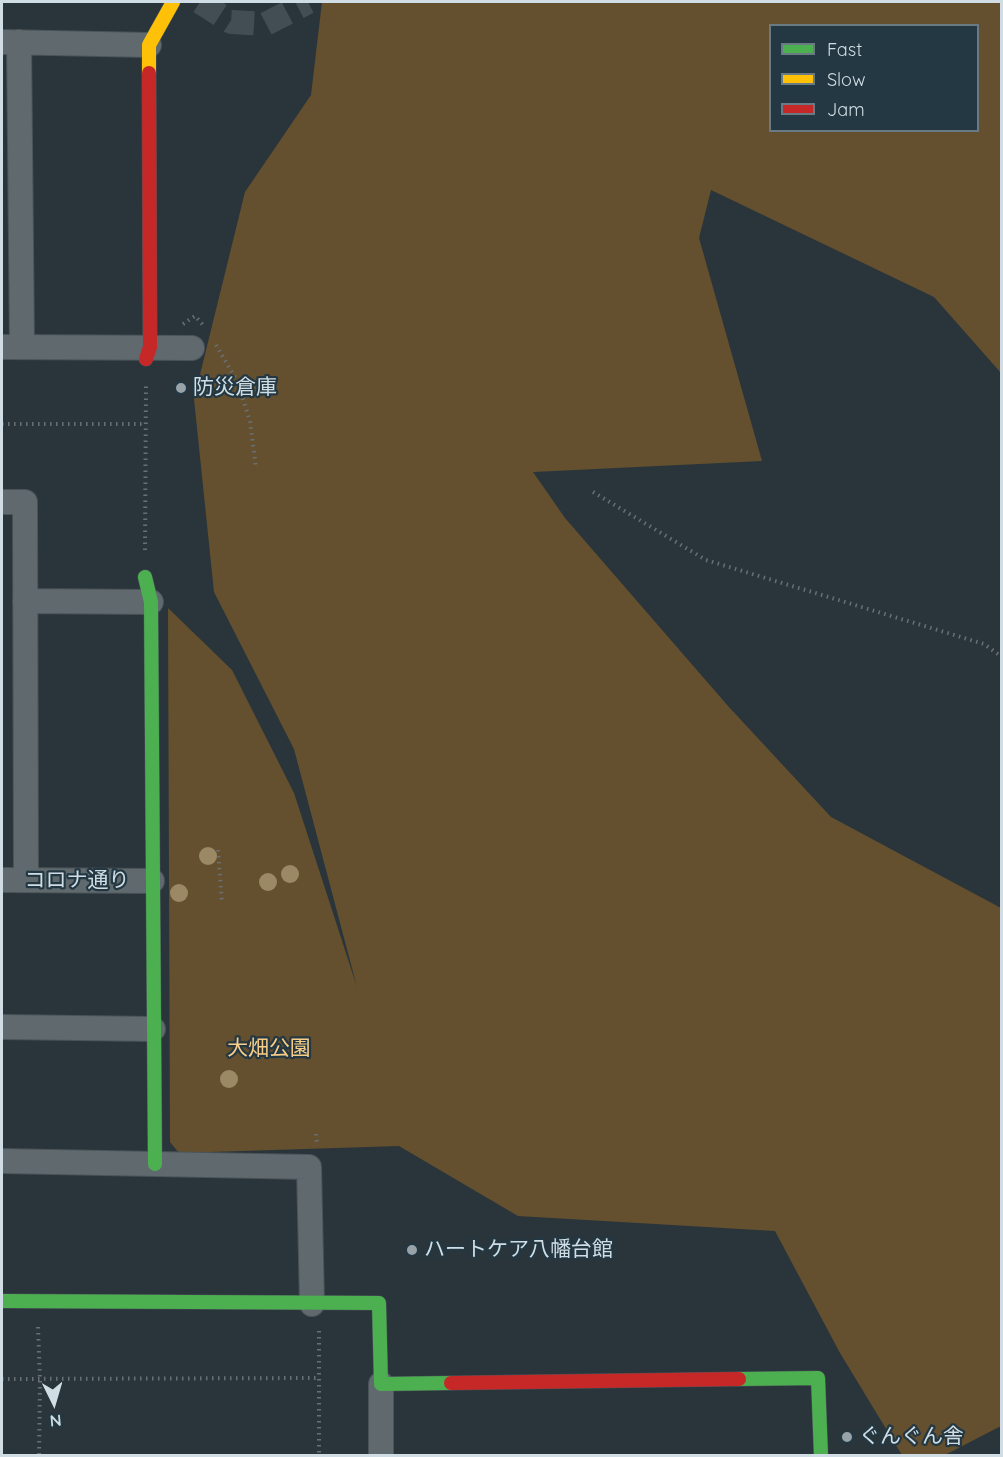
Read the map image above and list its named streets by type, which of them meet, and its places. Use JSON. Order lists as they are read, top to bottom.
{
  "streets": {
    "street": ["コロナ通り"]
  },
  "parks": ["大畑公園"],
  "places": ["防災倉庫", "ハートケア八幡台館", "ぐんぐん舎"],
  "legend": ["Fast", "Slow", "Jam"],
  "north": "bottom"
}
